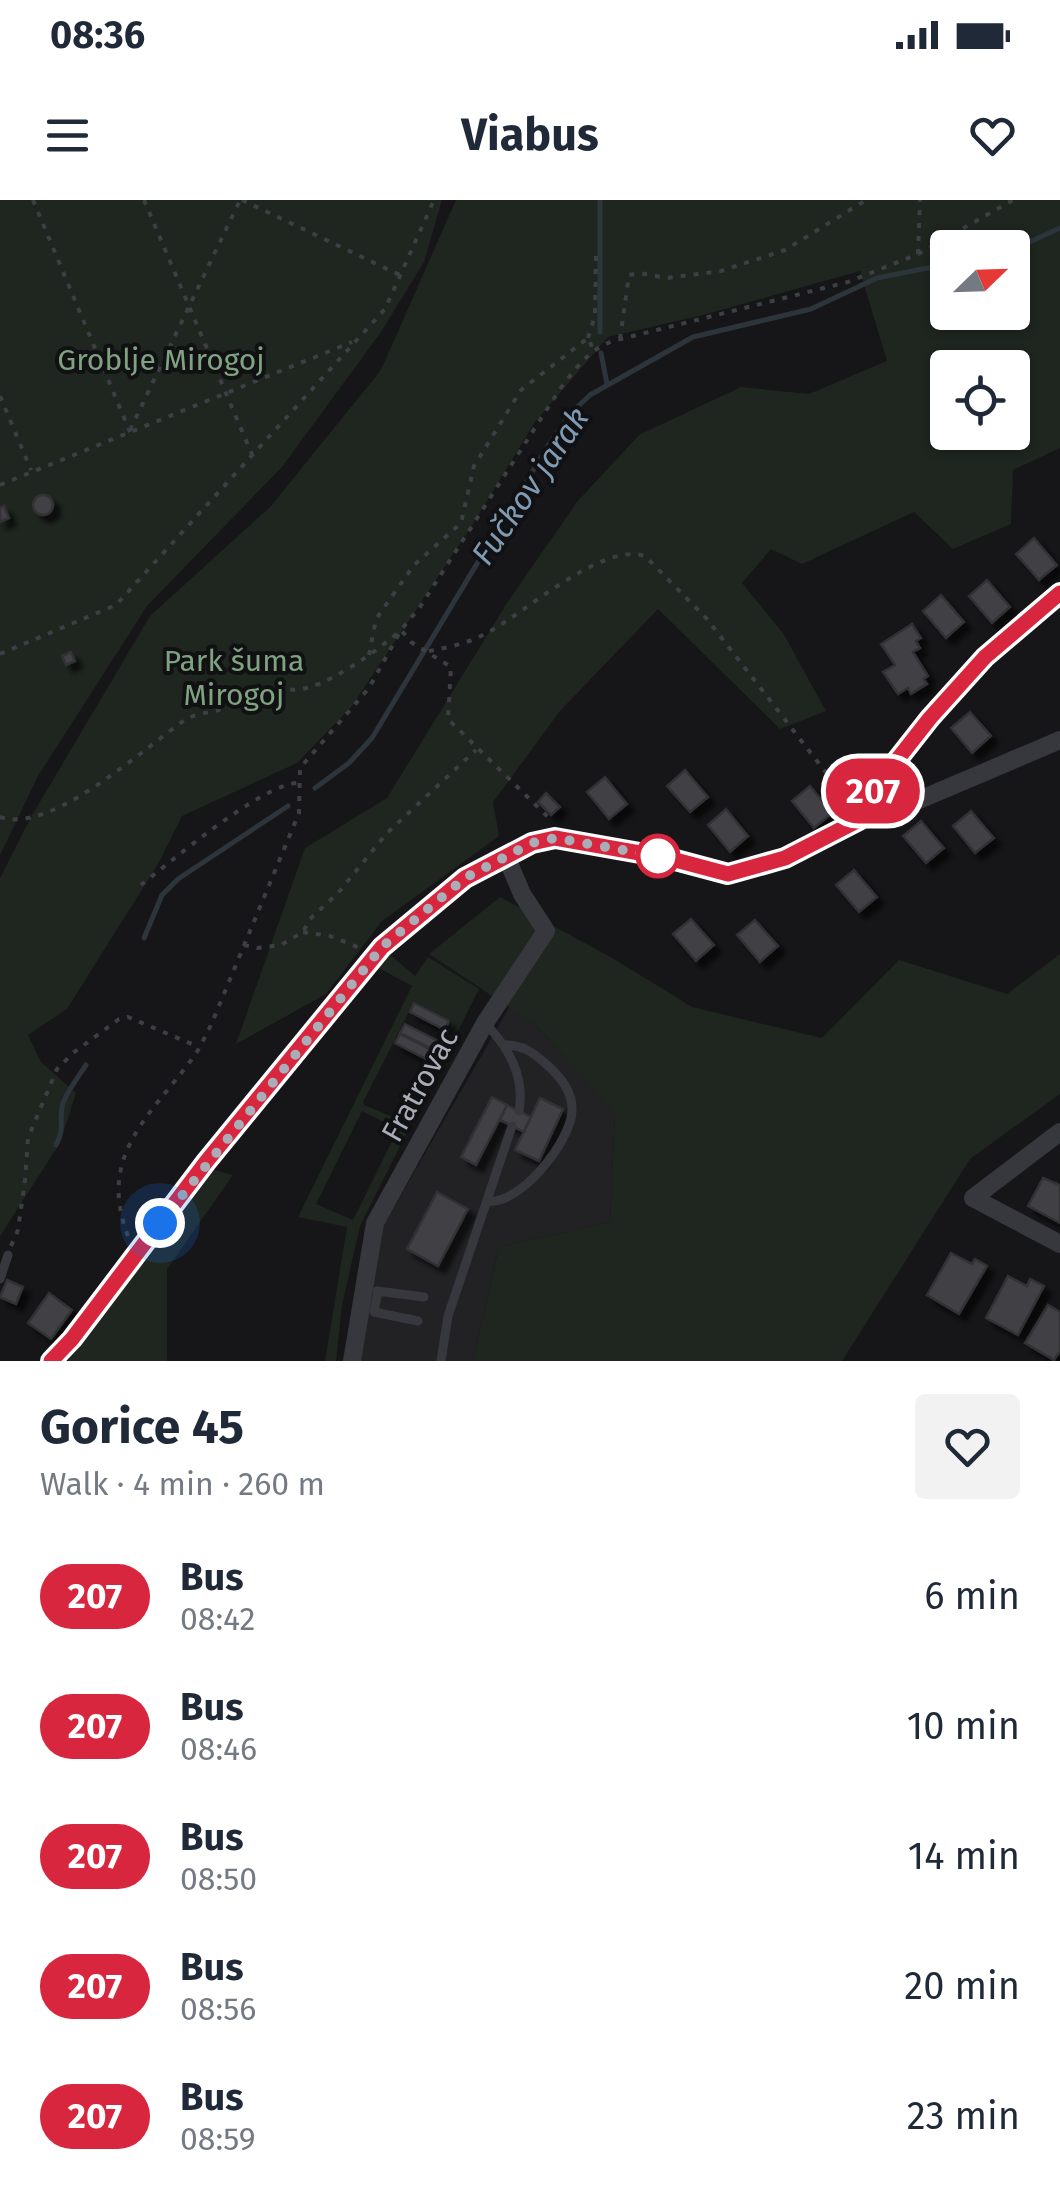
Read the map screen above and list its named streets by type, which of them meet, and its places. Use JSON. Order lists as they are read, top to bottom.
{
  "streets": {
    "street": ["Fratrovac"]
  },
  "water": ["Fučkov jarak"],
  "parks": ["Groblje Mirogoj", "Park šuma Mirogoj"],
  "lines": ["bus line 207"],
  "north": "top right",
  "page": {
    "status": "08:36",
    "header": "Viabus",
    "on_map": "207",
    "heading": ["Gorice 45", "Walk · 4 min · 260 m"],
    "list": [
      {
        "mark": "207",
        "name": "Bus",
        "note": "08:42",
        "value": "6 min"
      },
      {
        "mark": "207",
        "name": "Bus",
        "note": "08:46",
        "value": "10 min"
      },
      {
        "mark": "207",
        "name": "Bus",
        "note": "08:50",
        "value": "14 min"
      },
      {
        "mark": "207",
        "name": "Bus",
        "note": "08:56",
        "value": "20 min"
      },
      {
        "mark": "207",
        "name": "Bus",
        "note": "08:59",
        "value": "23 min"
      }
    ]
  }
}
